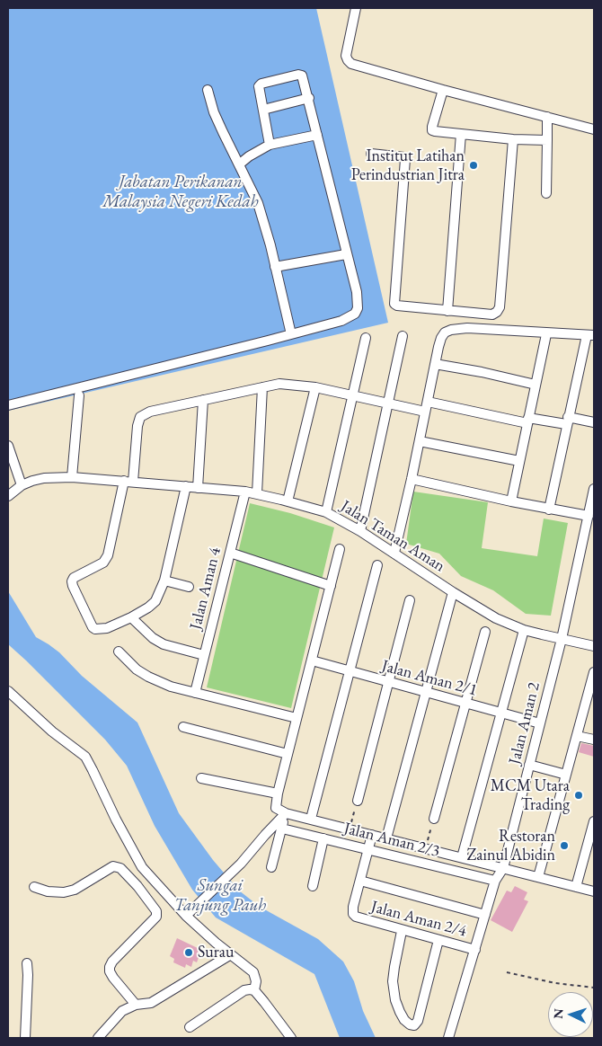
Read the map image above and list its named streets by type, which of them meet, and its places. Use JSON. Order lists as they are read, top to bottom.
{
  "streets": {
    "street": [
      "Jalan Taman Aman",
      "Jalan Aman 4",
      "Jalan Aman 2/1",
      "Jalan Aman 2",
      "Jalan Aman 2/3",
      "Jalan Aman 2/4"
    ]
  },
  "crossings": [
    ["Jalan Taman Aman", "Jalan Aman 4"],
    ["Jalan Taman Aman", "Jalan Aman 2"],
    ["Jalan Aman 2/1", "Jalan Aman 2"],
    ["Jalan Aman 2", "Jalan Aman 2/3"],
    ["Jalan Aman 2", "Jalan Aman 2/4"]
  ],
  "water": ["Jabatan Perikanan Malaysia Negeri Kedah", "Sungai Tanjung Pauh"],
  "places": [
    "Institut Latihan Perindustrian Jitra",
    "MCM Utara Trading",
    "Restoran Zainul Abidin",
    "Surau"
  ],
  "north": "left"
}
